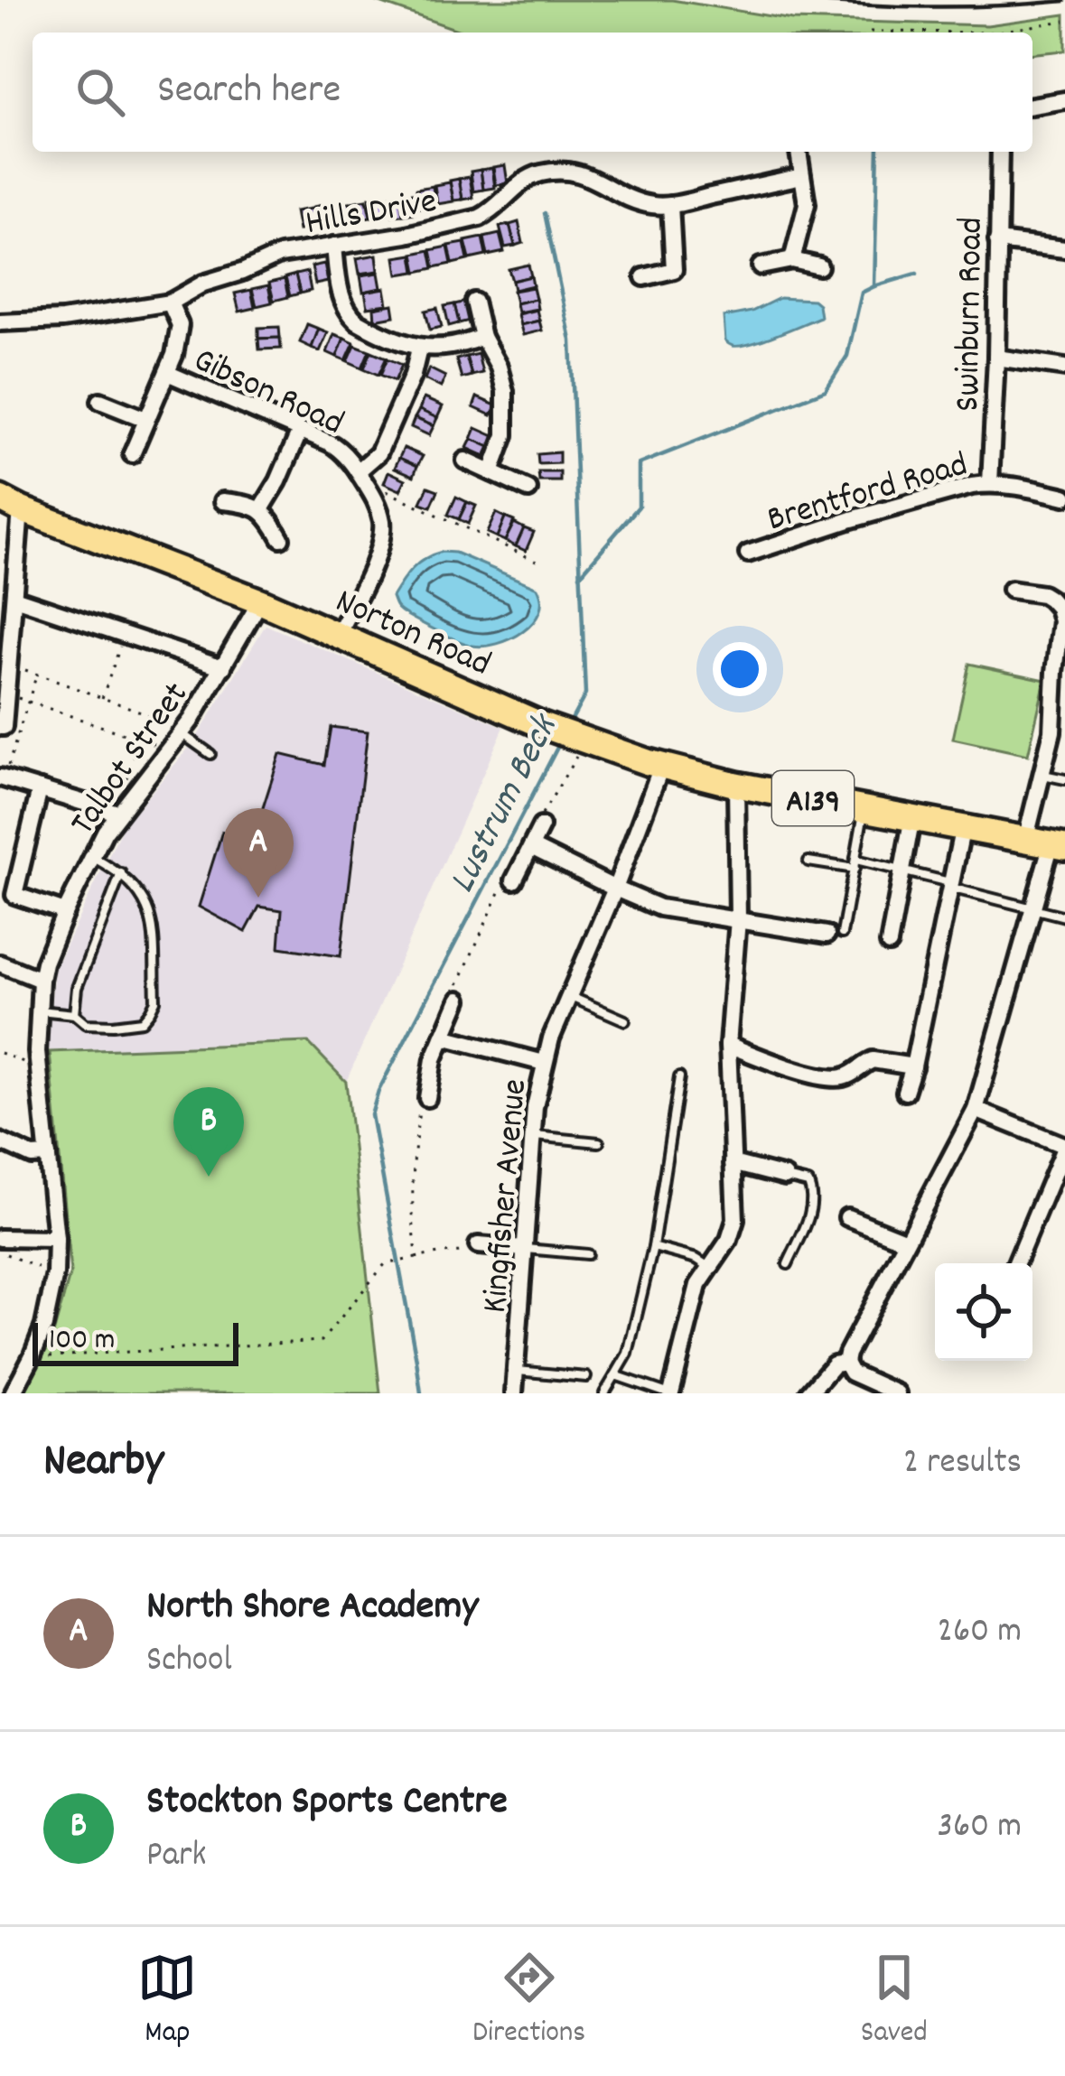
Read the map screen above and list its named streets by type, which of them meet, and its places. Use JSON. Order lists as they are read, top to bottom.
{
  "streets": {
    "main road": ["Norton Road", "A139"],
    "street": [
      "Hills Drive",
      "Swinburn Road",
      "Gibson Road",
      "Brentford Road",
      "Talbot Street",
      "Kingfisher Avenue"
    ]
  },
  "crossings": [
    ["Hills Drive", "Gibson Road"],
    ["Swinburn Road", "Brentford Road"],
    ["Gibson Road", "Norton Road"],
    ["Norton Road", "Talbot Street"],
    ["Norton Road", "Kingfisher Avenue"]
  ],
  "water": ["Lustrum Beck"],
  "scale_bar": "100 m",
  "page": {
    "search": "Search here",
    "pins": ["A", "B"],
    "scale": "100 m",
    "heading": ["Nearby", "2 results"],
    "list": [
      {
        "mark": "A",
        "name": "North Shore Academy",
        "note": "School",
        "value": "260 m"
      },
      {
        "mark": "B",
        "name": "Stockton Sports Centre",
        "note": "Park",
        "value": "360 m"
      }
    ],
    "nav": ["Map", "Directions", "Saved"]
  }
}
